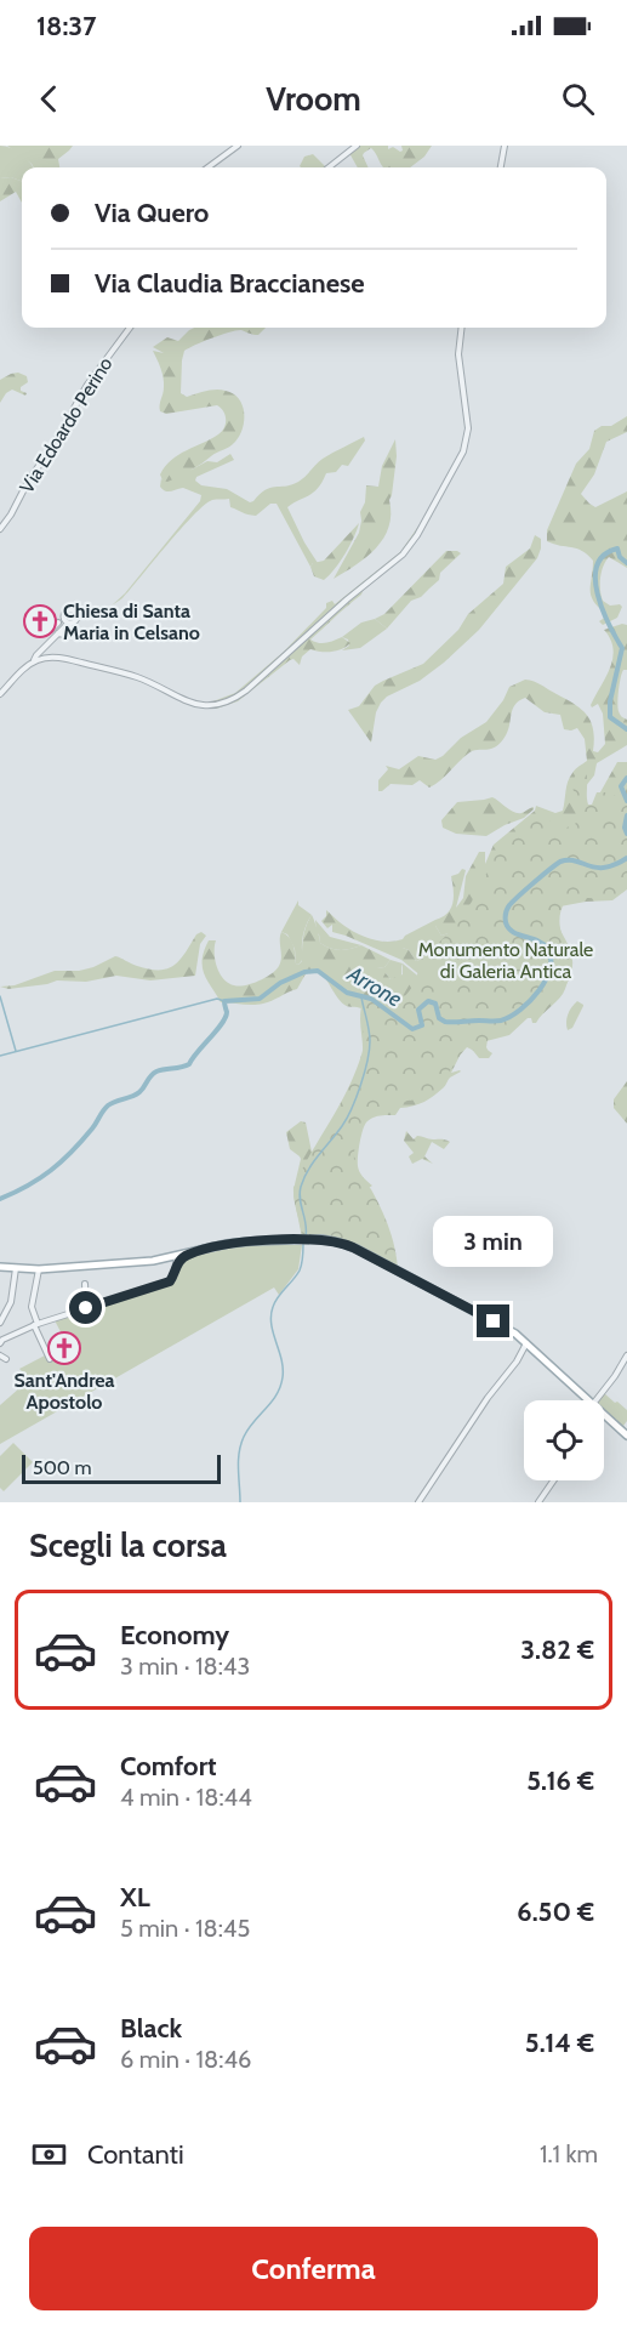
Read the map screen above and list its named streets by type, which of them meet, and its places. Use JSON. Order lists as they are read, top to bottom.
{
  "streets": {
    "street": ["Via Edoardo Perino"]
  },
  "water": ["Arrone"],
  "parks": ["Monumento Naturale di Galeria Antica"],
  "places": {
    "church": ["Chiesa di Santa Maria in Celsano", "Sant'Andrea Apostolo"]
  },
  "scale_bar": "500 m",
  "page": {
    "status": "18:37",
    "header": "Vroom",
    "banner": ["Via Quero", "Via Claudia Braccianese"],
    "bubble": "3 min",
    "scale": "500 m",
    "heading": "Scegli la corsa",
    "list": [
      {
        "name": "Economy",
        "note": "3 min · 18:43",
        "value": "3.82 €"
      },
      {
        "name": "Comfort",
        "note": "4 min · 18:44",
        "value": "5.16 €"
      },
      {
        "name": "XL",
        "note": "5 min · 18:45",
        "value": "6.50 €"
      },
      {
        "name": "Black",
        "note": "6 min · 18:46",
        "value": "5.14 €"
      }
    ],
    "pay": ["Contanti", "1.1 km"],
    "buttons": "Conferma"
  }
}
